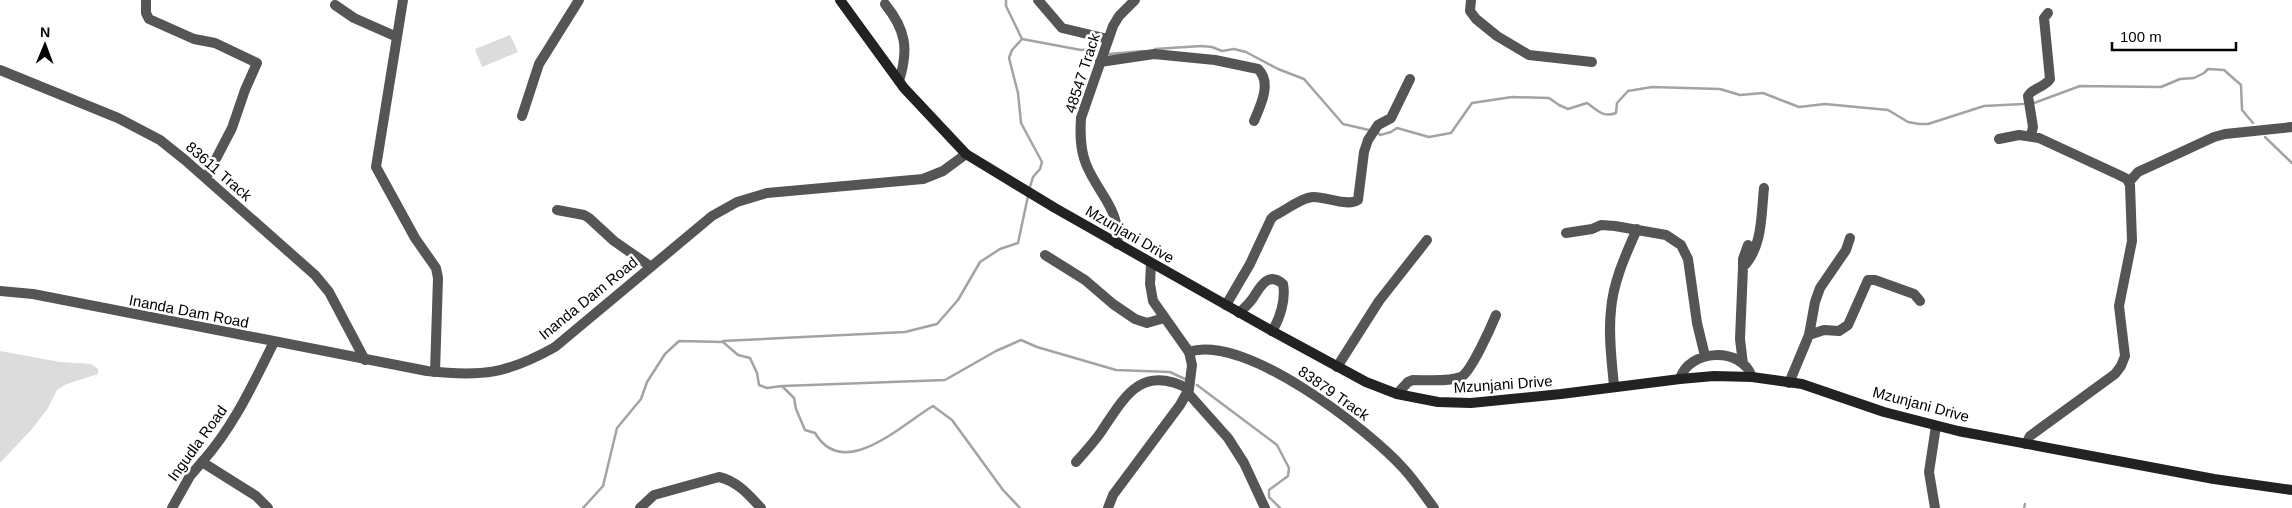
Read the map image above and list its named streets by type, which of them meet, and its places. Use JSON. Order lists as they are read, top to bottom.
{
  "streets": {
    "main road": ["Mzunjani Drive"],
    "street": [
      "48547 Track",
      "83611 Track",
      "Inanda Dam Road",
      "83879 Track",
      "Ingudla Road"
    ]
  },
  "crossings": [
    ["48547 Track", "Mzunjani Drive"],
    ["83611 Track", "Inanda Dam Road"],
    ["Mzunjani Drive", "Inanda Dam Road"],
    ["Inanda Dam Road", "Ingudla Road"]
  ],
  "scale_bar": "100 m",
  "north": "top"
}
